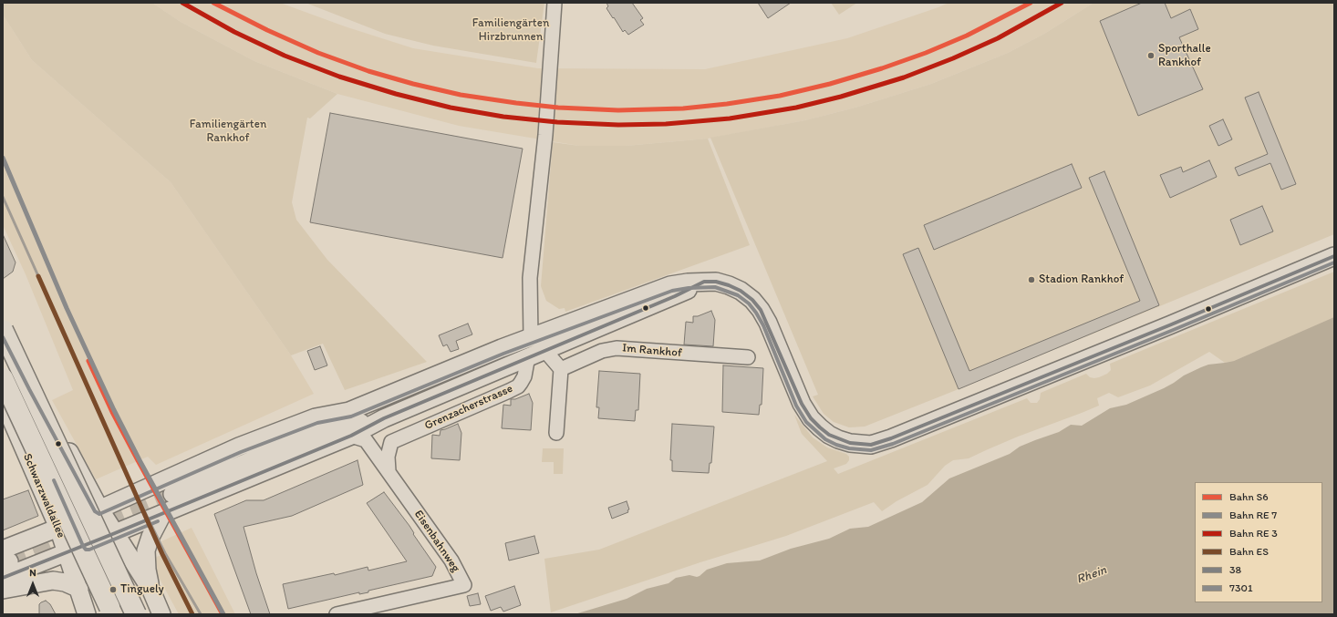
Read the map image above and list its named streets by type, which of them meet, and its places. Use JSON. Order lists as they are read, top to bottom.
{
  "streets": {
    "main road": ["Grenzacherstrasse", "Schwarzwaldallee"],
    "street": ["Im Rankhof", "Eisenbahnweg"]
  },
  "crossings": [
    ["Grenzacherstrasse", "Schwarzwaldallee"],
    ["Grenzacherstrasse", "Eisenbahnweg"]
  ],
  "water": ["Rhein"],
  "parks": ["Familiengärten Hirzbrunnen", "Familiengärten Rankhof"],
  "places": ["Sporthalle Rankhof", "Stadion Rankhof", "Tinguely"],
  "lines": [
    "rail line S6",
    "transit line 38",
    "transit line 7301",
    "rail line ES"
  ],
  "legend": [
    "Bahn S6",
    "Bahn RE 7",
    "Bahn RE 3",
    "Bahn ES",
    "38",
    "7301"
  ],
  "north": "top"
}
